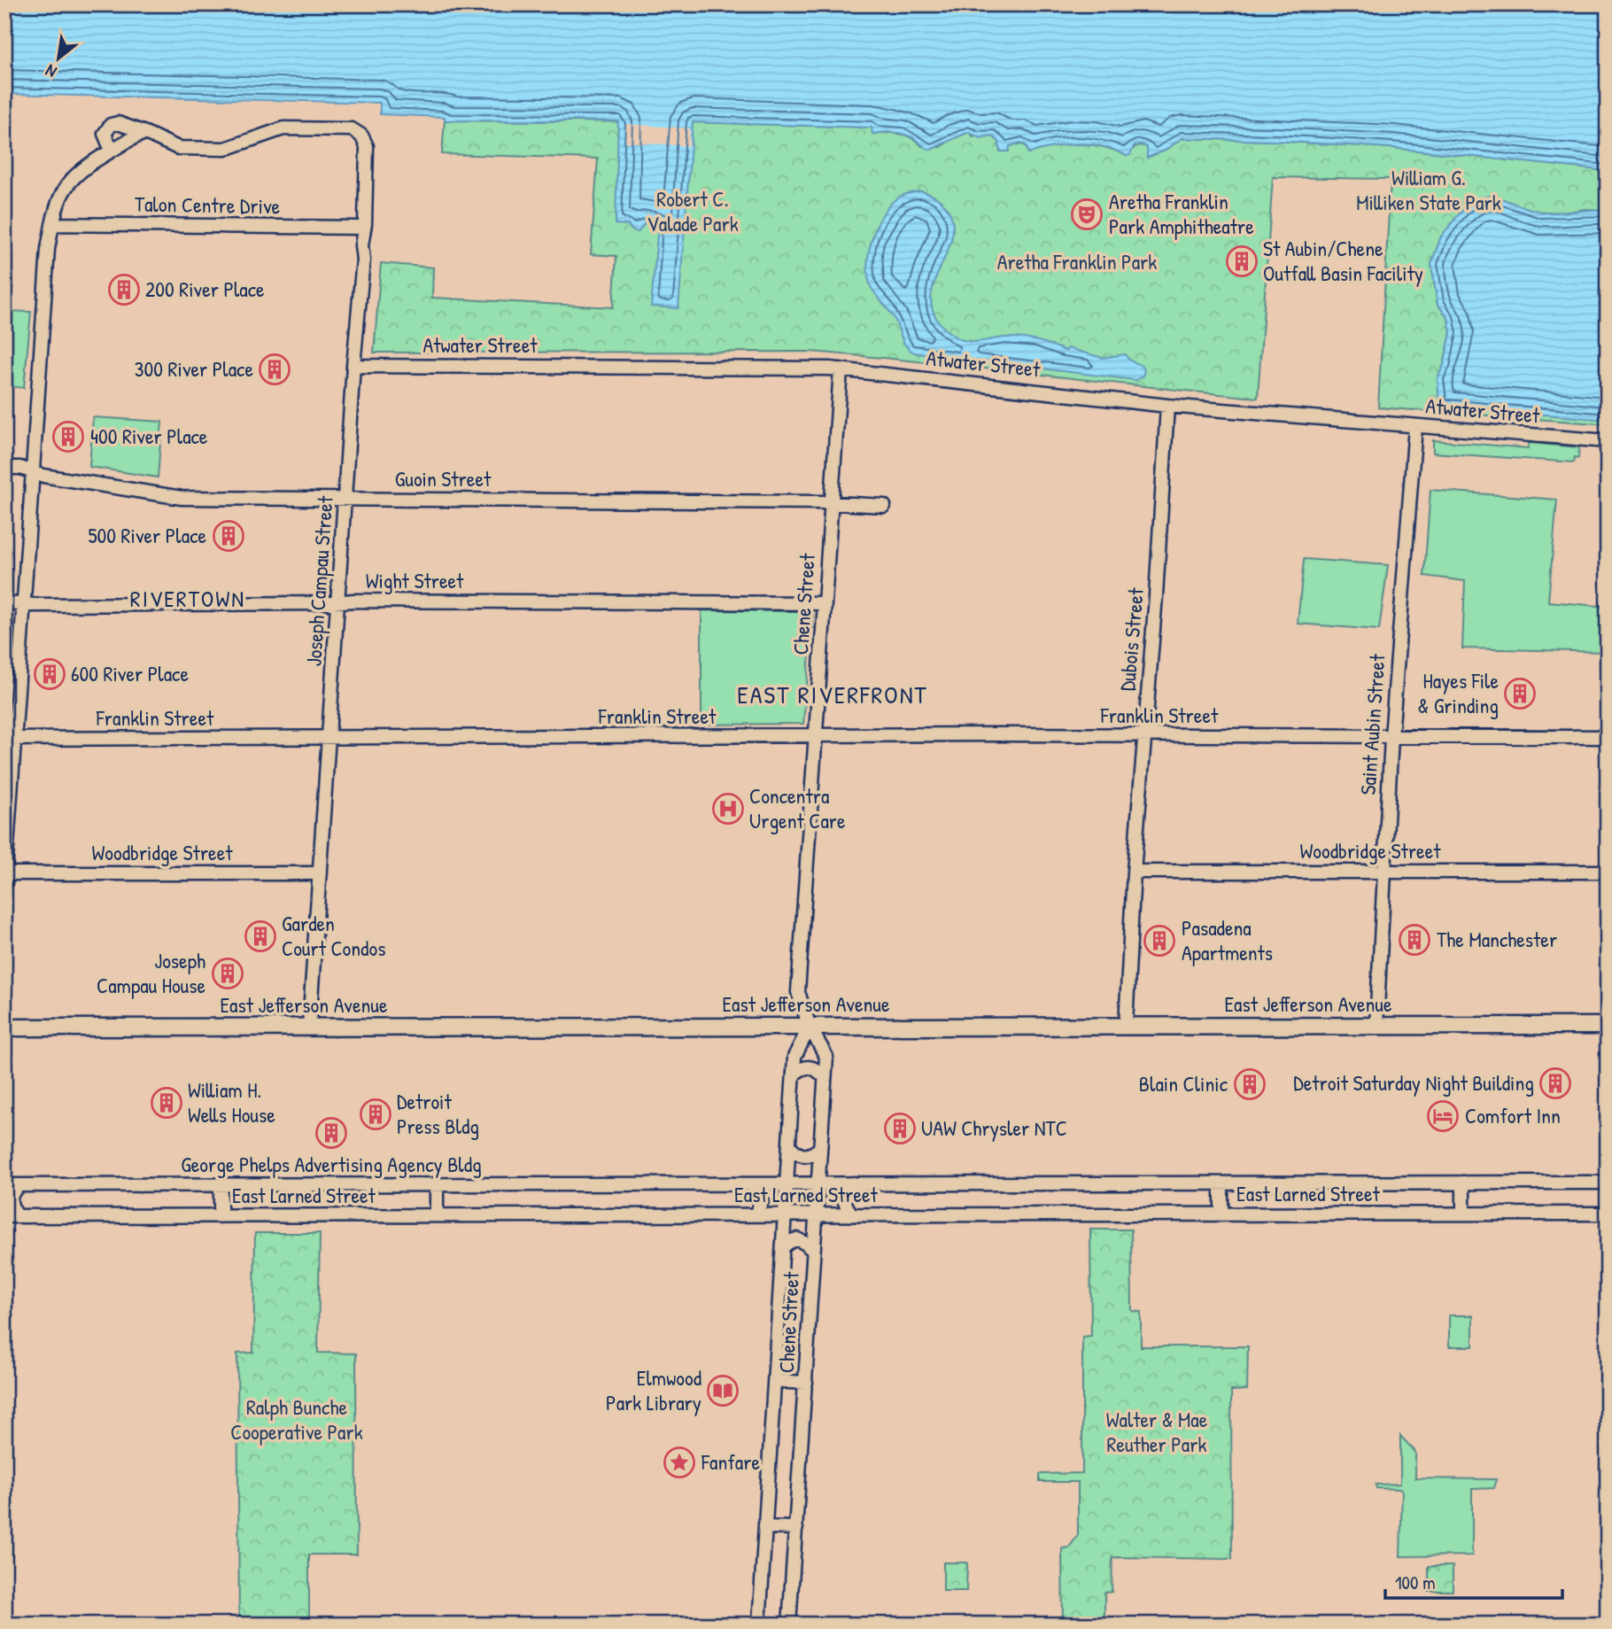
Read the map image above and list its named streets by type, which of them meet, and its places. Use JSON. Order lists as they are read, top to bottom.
{
  "streets": {
    "main road": ["East Jefferson Avenue"],
    "street": [
      "Talon Centre Drive",
      "Atwater Street",
      "Guoin Street",
      "Joseph Campau Street",
      "Wight Street",
      "Chene Street",
      "Dubois Street",
      "Franklin Street",
      "Saint Aubin Street",
      "Woodbridge Street",
      "East Larned Street"
    ]
  },
  "crossings": [
    ["Talon Centre Drive", "Joseph Campau Street"],
    ["Atwater Street", "Joseph Campau Street"],
    ["Atwater Street", "Chene Street"],
    ["Atwater Street", "Dubois Street"],
    ["Atwater Street", "Saint Aubin Street"],
    ["Guoin Street", "Joseph Campau Street"],
    ["Guoin Street", "Chene Street"],
    ["Joseph Campau Street", "Wight Street"],
    ["Joseph Campau Street", "Franklin Street"],
    ["Joseph Campau Street", "Woodbridge Street"],
    ["Joseph Campau Street", "East Jefferson Avenue"],
    ["Wight Street", "Chene Street"],
    ["Chene Street", "Franklin Street"],
    ["Chene Street", "East Jefferson Avenue"],
    ["Chene Street", "East Larned Street"],
    ["Dubois Street", "Franklin Street"],
    ["Dubois Street", "Woodbridge Street"],
    ["Dubois Street", "East Jefferson Avenue"],
    ["Franklin Street", "Saint Aubin Street"],
    ["Saint Aubin Street", "Woodbridge Street"],
    ["Saint Aubin Street", "East Jefferson Avenue"]
  ],
  "districts": ["RIVERTOWN", "EAST RIVERFRONT"],
  "parks": [
    "William G. Milliken State Park",
    "Robert C. Valade Park",
    "Aretha Franklin Park",
    "Ralph Bunche Cooperative Park",
    "Walter & Mae Reuther Park"
  ],
  "places": {
    "theatre": ["Aretha Franklin Park Amphitheatre"],
    "building": [
      "St Aubin/Chene Outfall Basin Facility",
      "200 River Place",
      "300 River Place",
      "400 River Place",
      "500 River Place",
      "600 River Place",
      "Hayes File & Grinding",
      "Garden Court Condos",
      "The Manchester",
      "Pasadena Apartments",
      "Joseph Campau House",
      "Detroit Saturday Night Building",
      "Blain Clinic",
      "William H. Wells House",
      "Detroit Press Bldg",
      "UAW Chrysler NTC",
      "George Phelps Advertising Agency Bldg"
    ],
    "hospital": ["Concentra Urgent Care"],
    "hotel": ["Comfort Inn"],
    "library": ["Elmwood Park Library"],
    "place": ["Fanfare"]
  },
  "scale_bar": "100 m",
  "north": "bottom left"
}
